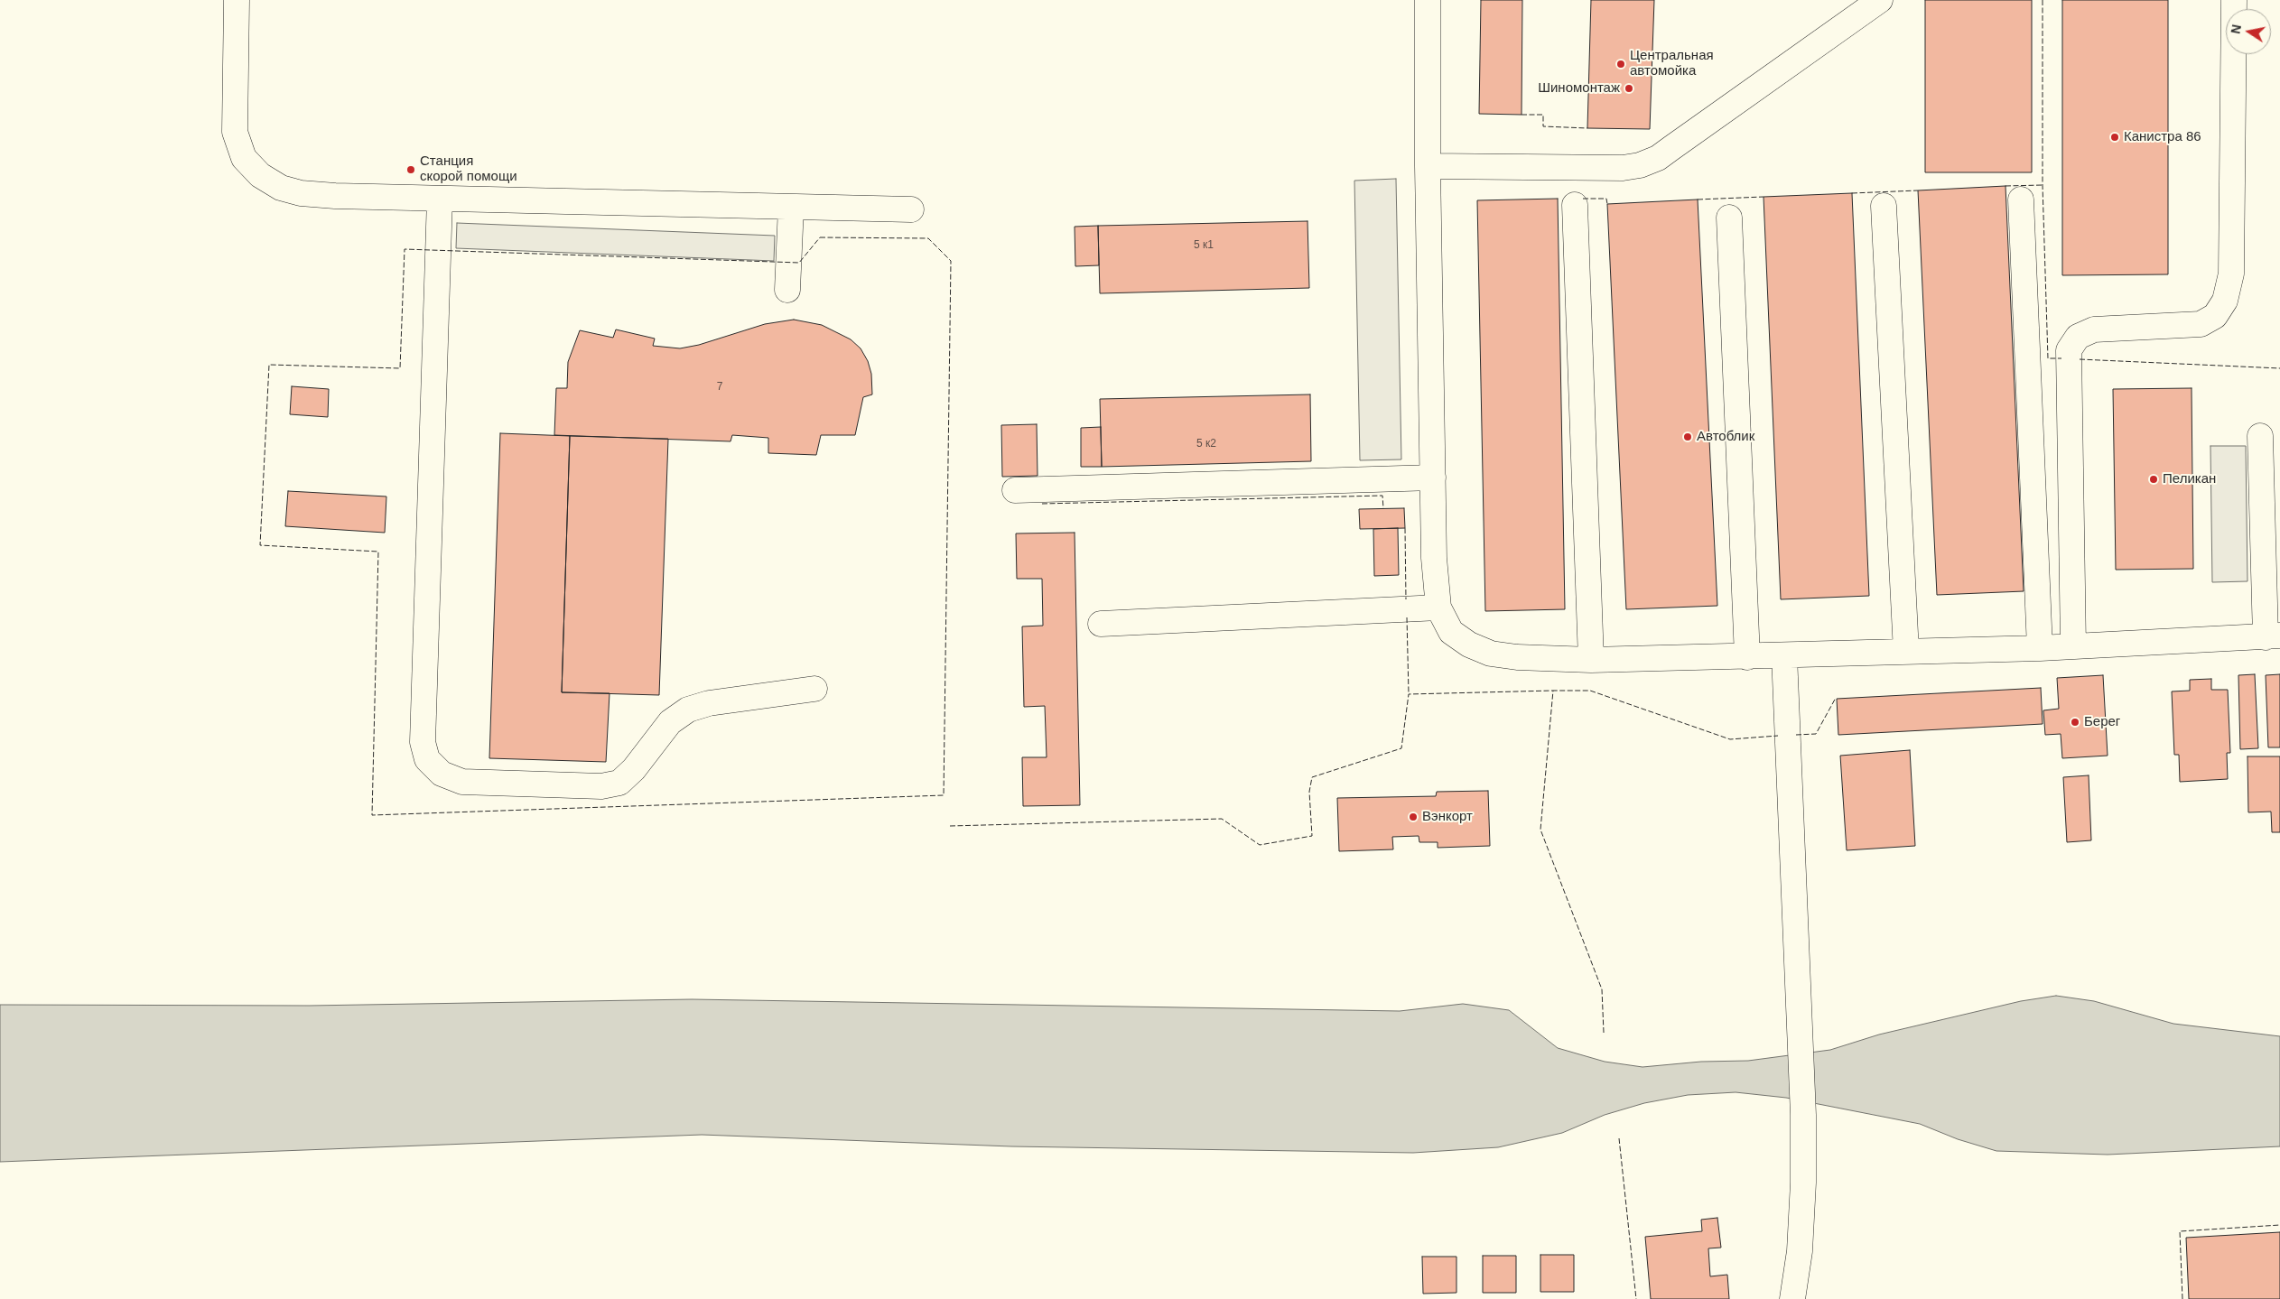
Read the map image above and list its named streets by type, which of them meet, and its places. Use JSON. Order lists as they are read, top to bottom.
{
  "places": [
    "Центральная автомойка",
    "Шиномонтаж",
    "Канистра 86",
    "Станция cкорой помощи",
    "Автоблик",
    "Пеликан",
    "Берег",
    "Вэнкорт"
  ],
  "house_numbers": ["5 к1", "7", "5 к2"],
  "north": "left"
}
